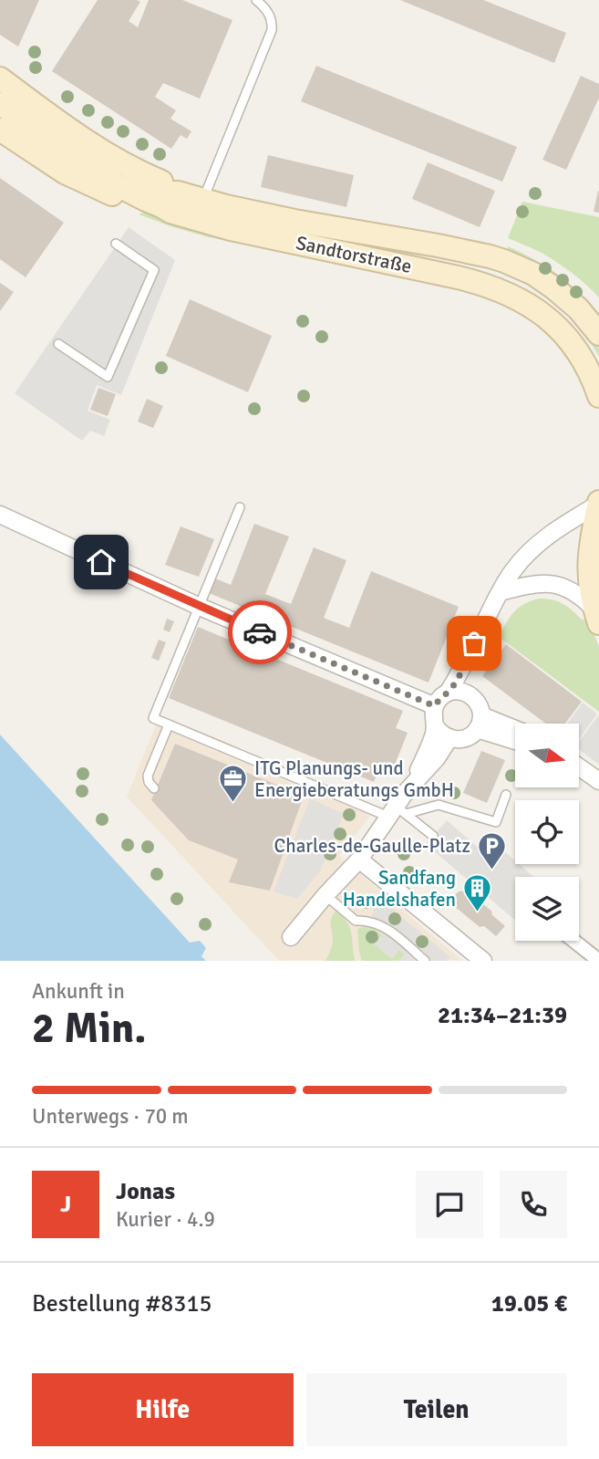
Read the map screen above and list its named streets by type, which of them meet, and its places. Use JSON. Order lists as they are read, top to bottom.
{
  "streets": {
    "main road": ["Sandtorstraße"]
  },
  "places": {
    "office": ["ITG Planungs- und Energieberatungs GmbH"],
    "parking": ["Charles-de-Gaulle-Platz"],
    "building": ["Sandfang Handelshafen"]
  },
  "north": "right",
  "page": {
    "heading": ["2 Min.", "Ankunft in", "21:34–21:39"],
    "panel": [
      "Jonas",
      "Kurier · 4.9",
      "Bestellung #8315",
      "19.05 €"
    ],
    "bar": "Unterwegs · 70 m",
    "round": "J",
    "buttons": ["Hilfe", "Teilen"]
  }
}
